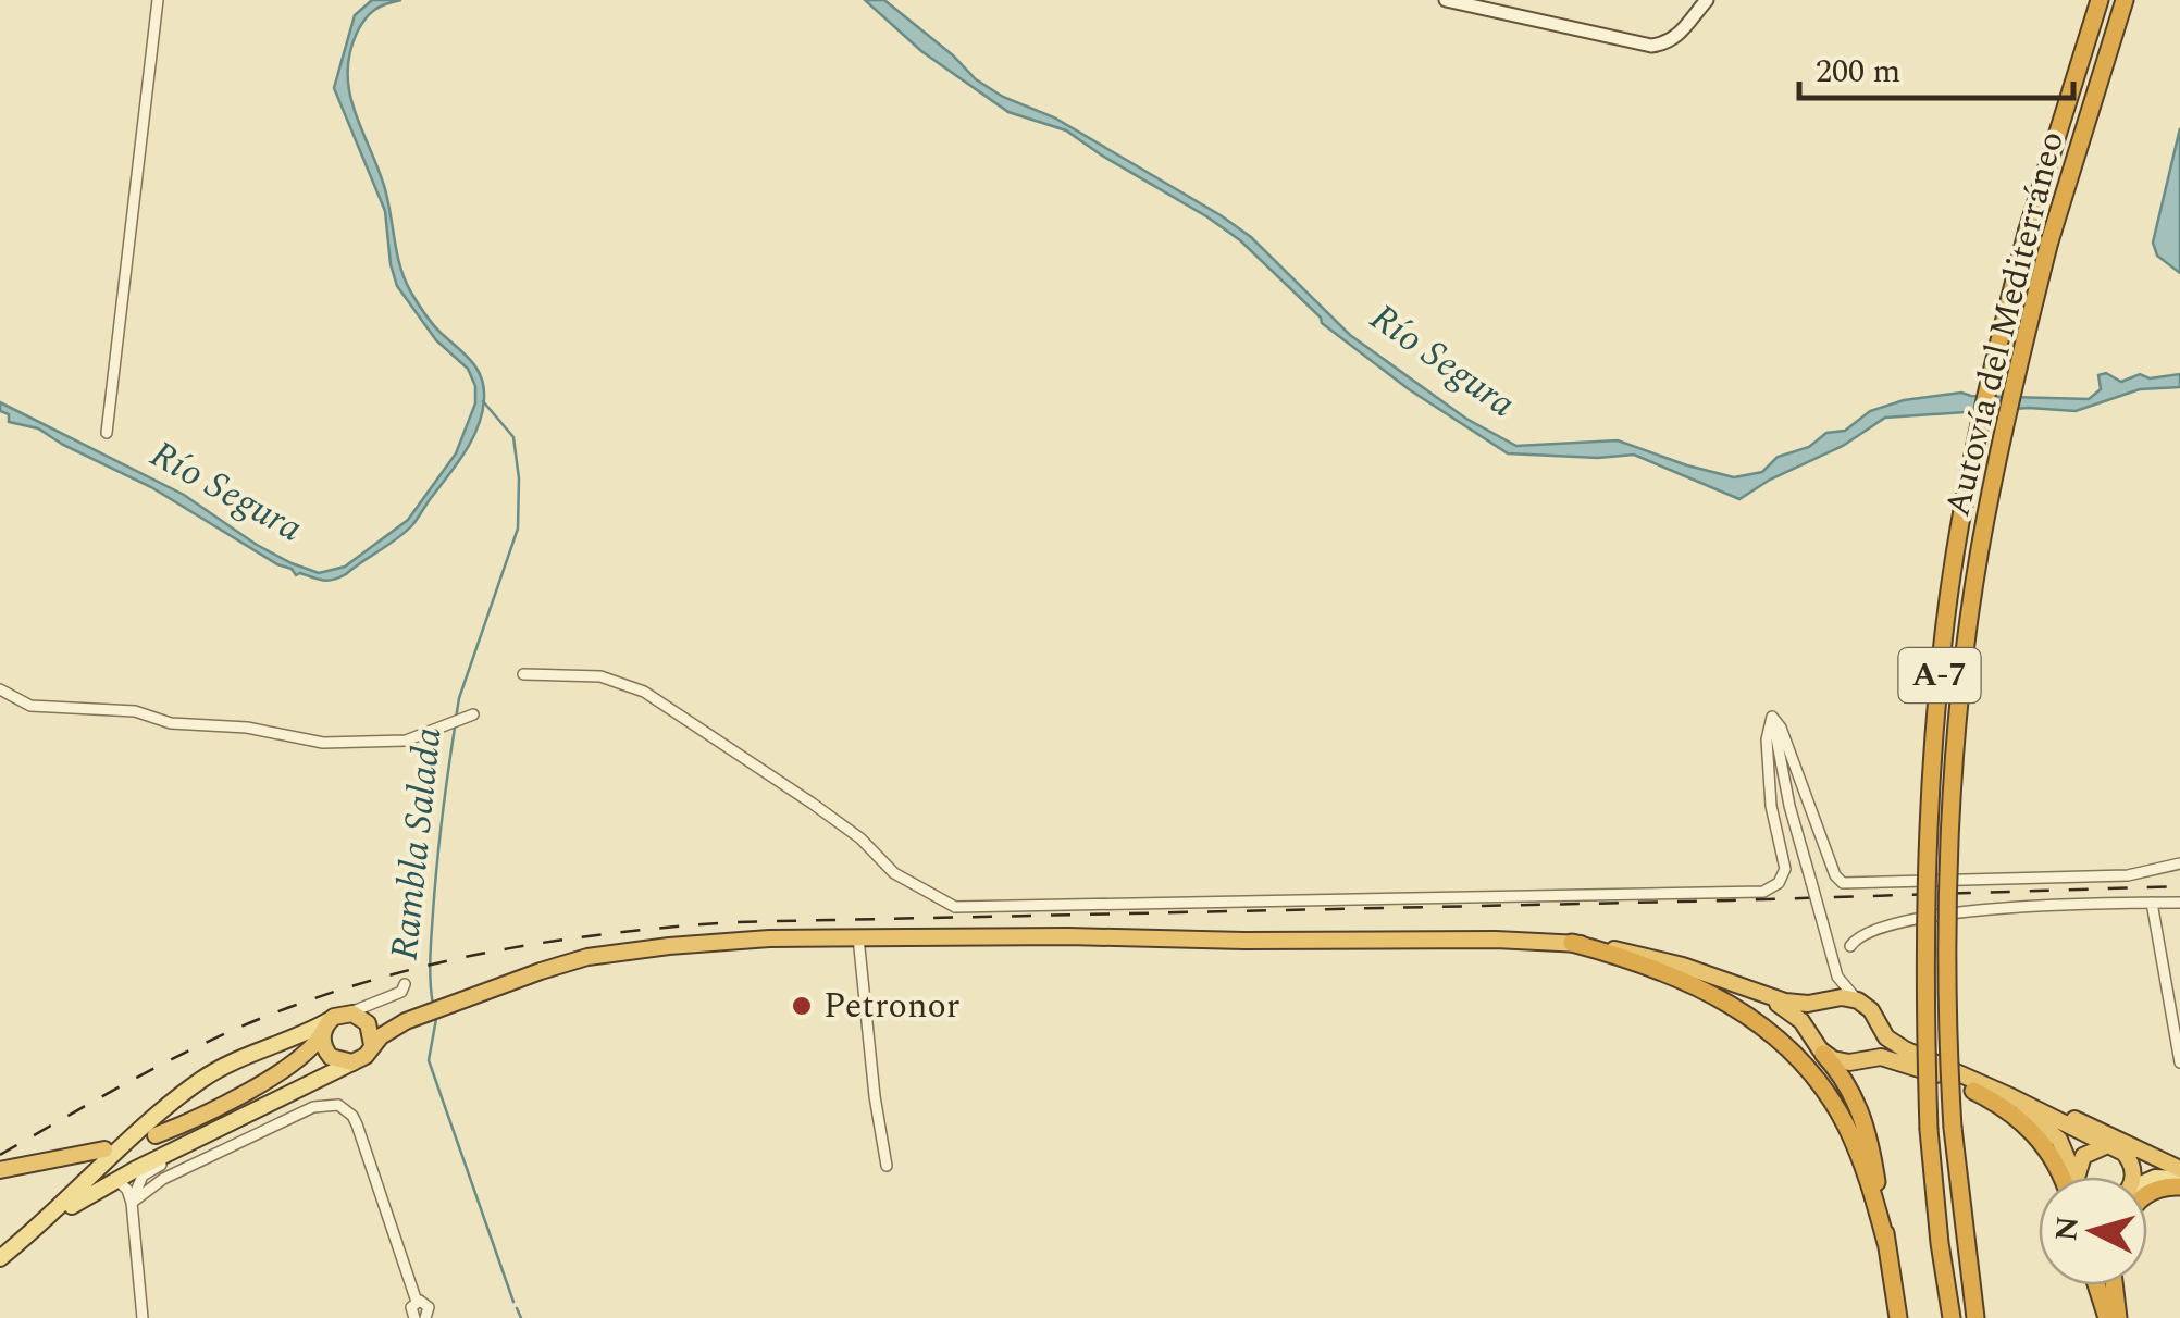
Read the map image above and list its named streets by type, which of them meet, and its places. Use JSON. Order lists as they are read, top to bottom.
{
  "streets": {
    "highway": ["Autovía del Mediterráneo", "A-7"]
  },
  "water": ["Río Segura", "Rambla Salada"],
  "places": ["Petronor"],
  "scale_bar": "200 m",
  "north": "left"
}
